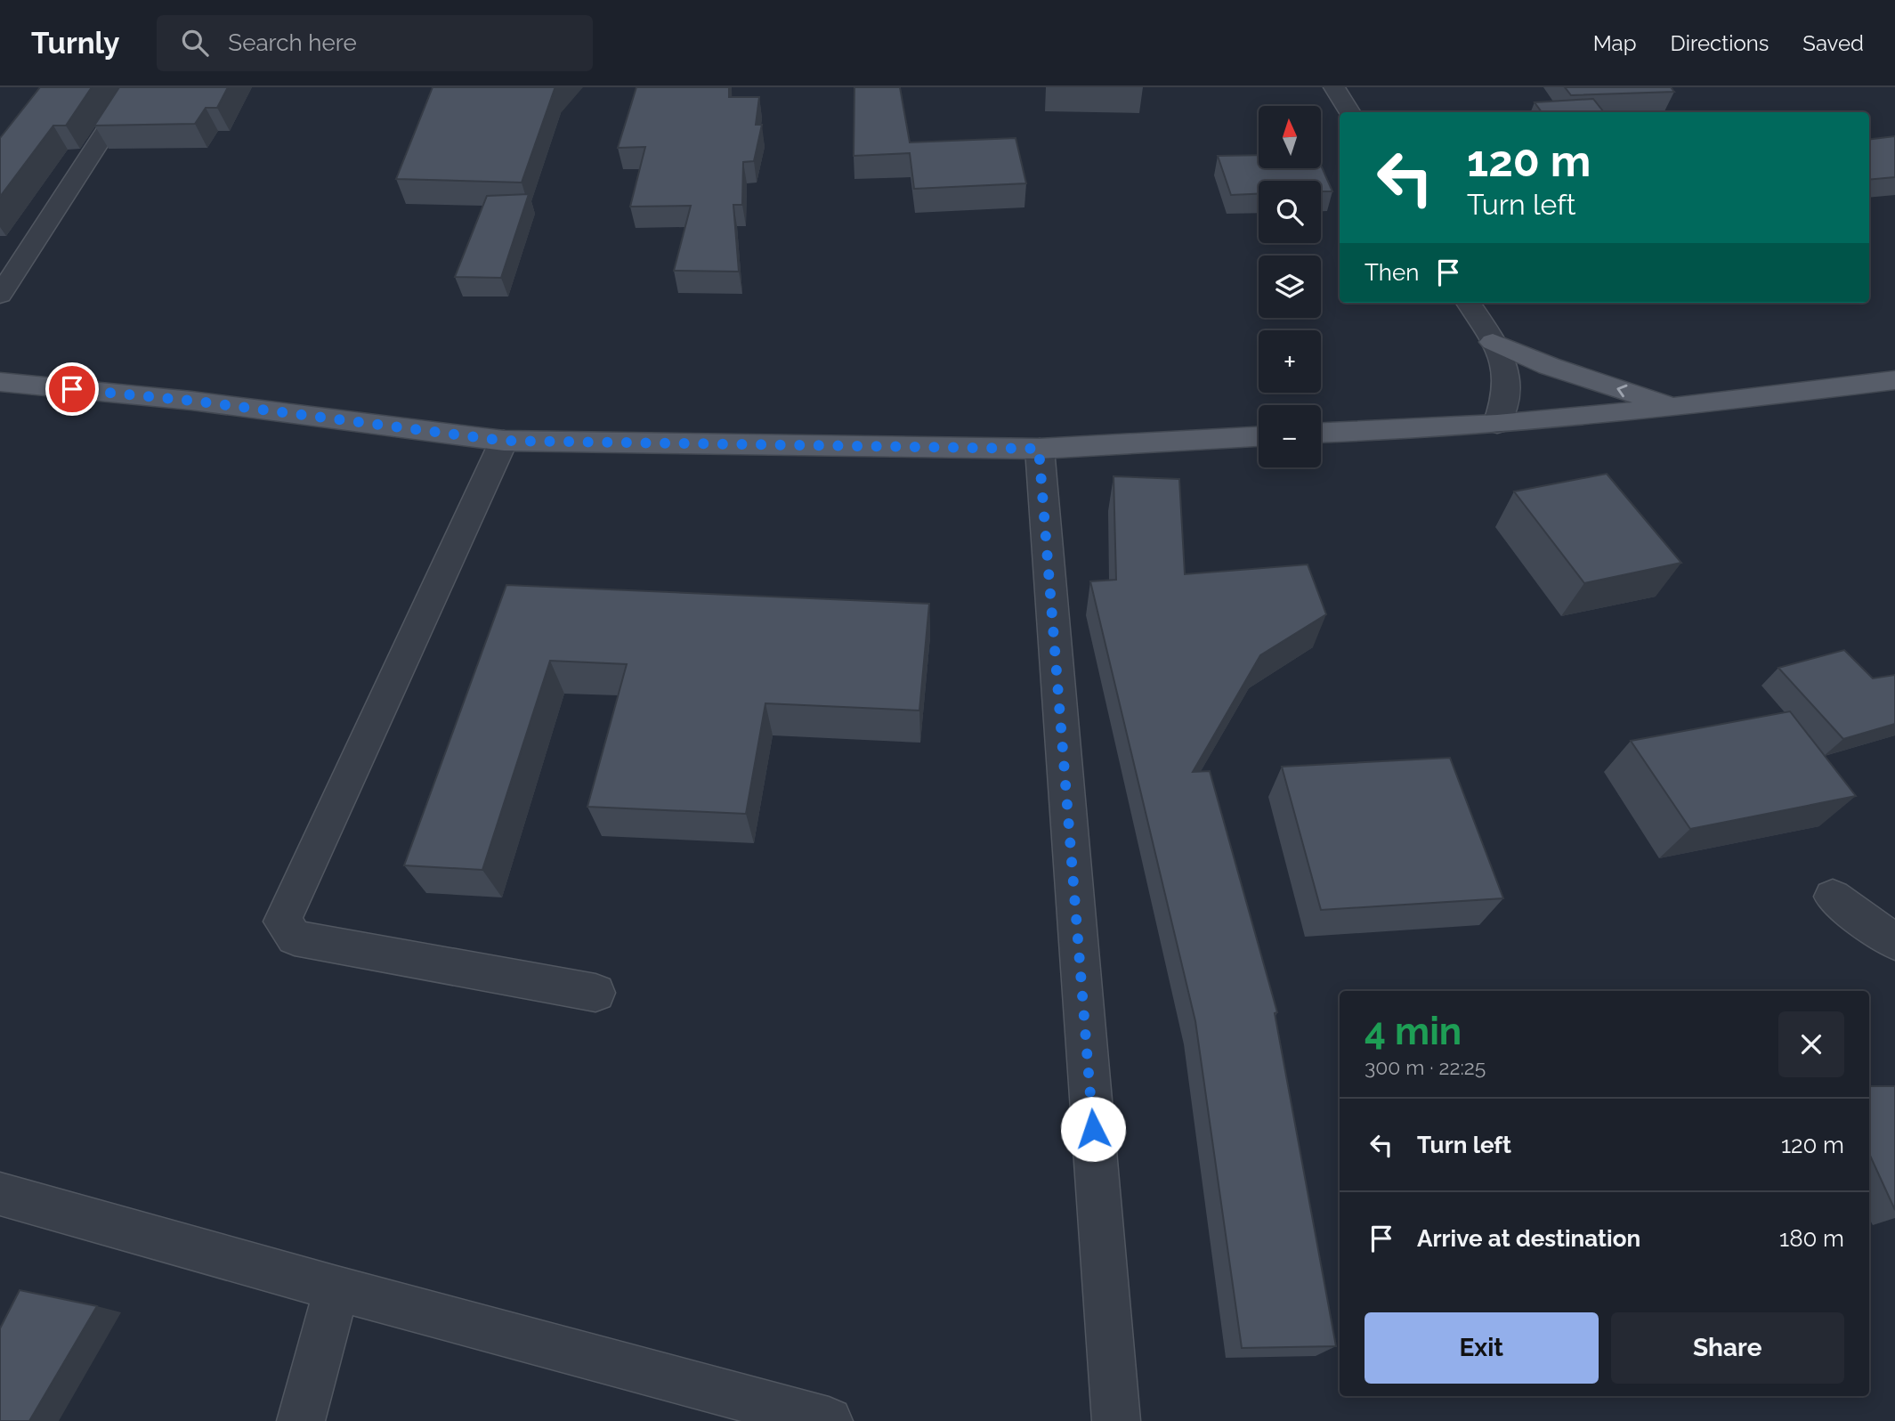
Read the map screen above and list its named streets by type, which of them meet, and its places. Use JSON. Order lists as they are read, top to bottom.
{
  "north": "top",
  "page": {
    "header": "Turnly",
    "search": "Search here",
    "nav": ["Map", "Directions", "Saved"],
    "map_buttons": ["+", "−"],
    "turn": ["120 m", "Turn left"],
    "then": "Then",
    "heading": ["4 min", "300 m · 22:25"],
    "list": [
      {
        "name": "Turn left",
        "value": "120 m"
      },
      {
        "name": "Arrive at destination",
        "value": "180 m"
      }
    ],
    "buttons": ["Exit", "Share"]
  }
}
